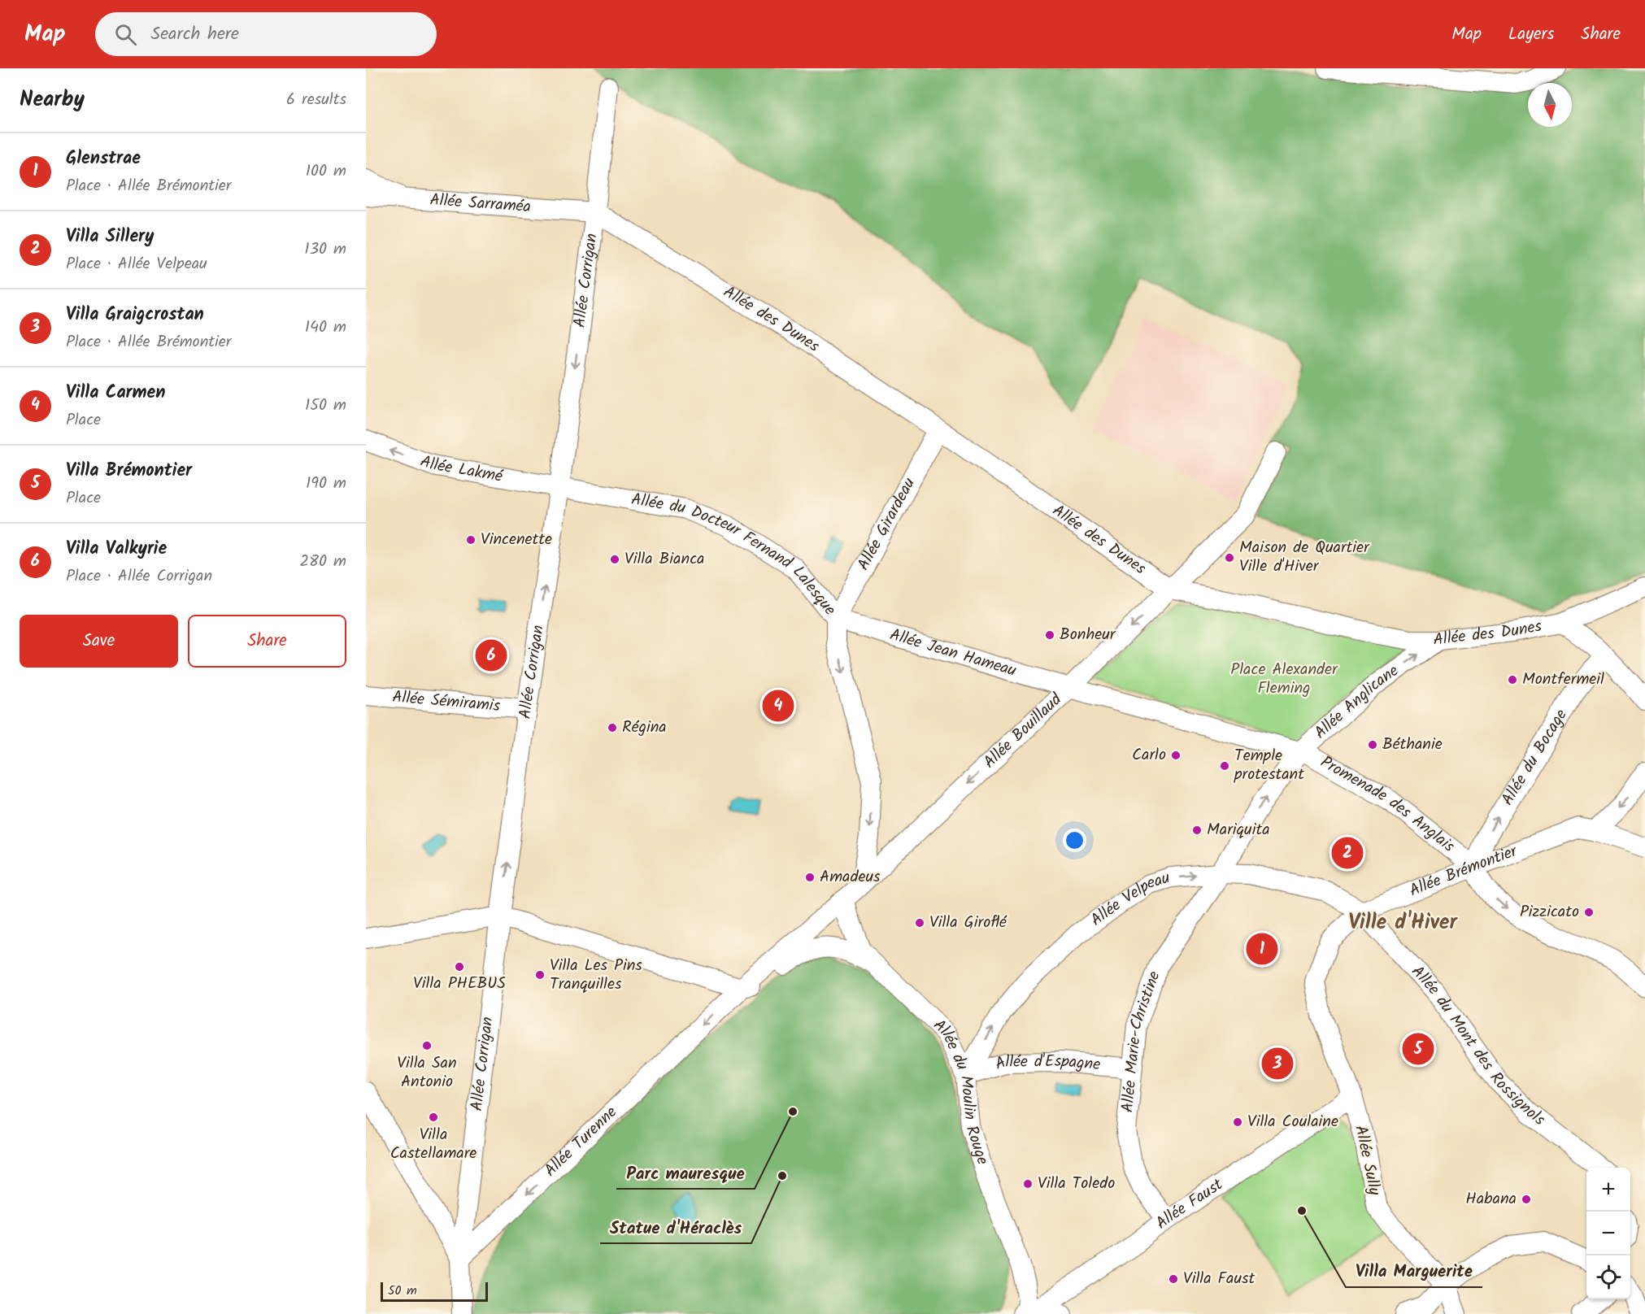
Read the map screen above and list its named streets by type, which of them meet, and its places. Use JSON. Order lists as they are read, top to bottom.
{
  "streets": {
    "street": [
      "Allée Sarraméa",
      "Allée Corrigan",
      "Allée des Dunes",
      "Allée Lakmé",
      "Allée Girardeau",
      "Allée du Docteur Fernand Lalesque",
      "Allée Jean Hameau",
      "Allée Sémiramis",
      "Allée Anglicane",
      "Allée Bouillaud",
      "Allée du Bocage",
      "Promenade des Anglais",
      "Allée Brémontier",
      "Allée Velpeau",
      "Allée Marie-Christine",
      "Allée du Mont des Rossignols",
      "Allée d'Espagne",
      "Allée du Moulin Rouge",
      "Allée Turenne",
      "Allée Sully",
      "Allée Faust"
    ]
  },
  "crossings": [
    ["Allée Sarraméa", "Allée Corrigan"],
    ["Allée Sarraméa", "Allée des Dunes"],
    ["Allée Corrigan", "Allée des Dunes"],
    ["Allée Corrigan", "Allée Lakmé"],
    ["Allée Corrigan", "Allée du Docteur Fernand Lalesque"],
    ["Allée Corrigan", "Allée Sémiramis"],
    ["Allée Corrigan", "Allée Turenne"],
    ["Allée des Dunes", "Allée Girardeau"],
    ["Allée des Dunes", "Allée Anglicane"],
    ["Allée des Dunes", "Allée Bouillaud"],
    ["Allée des Dunes", "Allée du Bocage"],
    ["Allée Lakmé", "Allée du Docteur Fernand Lalesque"],
    ["Allée Girardeau", "Allée du Docteur Fernand Lalesque"],
    ["Allée Girardeau", "Allée Jean Hameau"],
    ["Allée du Docteur Fernand Lalesque", "Allée Jean Hameau"],
    ["Allée du Docteur Fernand Lalesque", "Allée Bouillaud"],
    ["Allée Jean Hameau", "Allée Bouillaud"],
    ["Allée Jean Hameau", "Promenade des Anglais"],
    ["Allée Anglicane", "Promenade des Anglais"],
    ["Allée Anglicane", "Allée Velpeau"],
    ["Allée Anglicane", "Allée Marie-Christine"],
    ["Allée Bouillaud", "Promenade des Anglais"],
    ["Allée Bouillaud", "Allée du Moulin Rouge"],
    ["Allée Bouillaud", "Allée Turenne"],
    ["Allée du Bocage", "Promenade des Anglais"],
    ["Allée du Bocage", "Allée Brémontier"],
    ["Promenade des Anglais", "Allée Brémontier"],
    ["Allée Brémontier", "Allée Velpeau"],
    ["Allée Brémontier", "Allée du Mont des Rossignols"],
    ["Allée Brémontier", "Allée Sully"],
    ["Allée Brémontier", "Allée Faust"],
    ["Allée Velpeau", "Allée Marie-Christine"],
    ["Allée Velpeau", "Allée du Mont des Rossignols"],
    ["Allée Velpeau", "Allée d'Espagne"],
    ["Allée Velpeau", "Allée du Moulin Rouge"],
    ["Allée Marie-Christine", "Allée d'Espagne"],
    ["Allée Marie-Christine", "Allée Faust"],
    ["Allée d'Espagne", "Allée du Moulin Rouge"],
    ["Allée du Moulin Rouge", "Allée Faust"],
    ["Allée Sully", "Allée Faust"]
  ],
  "one_way": [
    "Allée Lakmé",
    "Allée du Docteur Fernand Lalesque",
    "Allée Anglicane",
    "Allée Bouillaud",
    "Allée Velpeau",
    "Allée Turenne"
  ],
  "districts": ["Ville d'Hiver"],
  "parks": ["Place Alexander Fleming"],
  "places": [
    "Vincenette",
    "Maison de Quartier Ville d'Hiver",
    "Villa Bianca",
    "Bonheur",
    "Montfermeil",
    "Régina",
    "Béthanie",
    "Carlo",
    "Temple protestant",
    "Mariquita",
    "Amadeus",
    "Pizzicato",
    "Villa Giroflé",
    "Villa PHEBUS",
    "Villa Les Pins Tranquilles",
    "Villa San Antonio",
    "Parc mauresque",
    "Villa Castellamare",
    "Villa Coulaine",
    "Statue d'Héraclès",
    "Villa Toledo",
    "Habana",
    "Villa Marguerite",
    "Villa Faust"
  ],
  "scale_bar": "50 m",
  "north": "bottom",
  "page": {
    "header": "Map",
    "search": "Search here",
    "nav": ["Map", "Layers", "Share"],
    "heading": ["Nearby", "6 results"],
    "list": [
      {
        "mark": "1",
        "name": "Glenstrae",
        "note": "Place · Allée Brémontier",
        "value": "100 m"
      },
      {
        "mark": "2",
        "name": "Villa Sillery",
        "note": "Place · Allée Velpeau",
        "value": "130 m"
      },
      {
        "mark": "3",
        "name": "Villa Graigcrostan",
        "note": "Place · Allée Brémontier",
        "value": "140 m"
      },
      {
        "mark": "4",
        "name": "Villa Carmen",
        "note": "Place",
        "value": "150 m"
      },
      {
        "mark": "5",
        "name": "Villa Brémontier",
        "note": "Place",
        "value": "190 m"
      },
      {
        "mark": "6",
        "name": "Villa Valkyrie",
        "note": "Place · Allée Corrigan",
        "value": "280 m"
      }
    ],
    "buttons": ["Save", "Share"],
    "pins": [
      "6",
      "4",
      "2",
      "1",
      "5",
      "3"
    ],
    "map_buttons": ["+", "−"],
    "scale": "50 m"
  }
}
